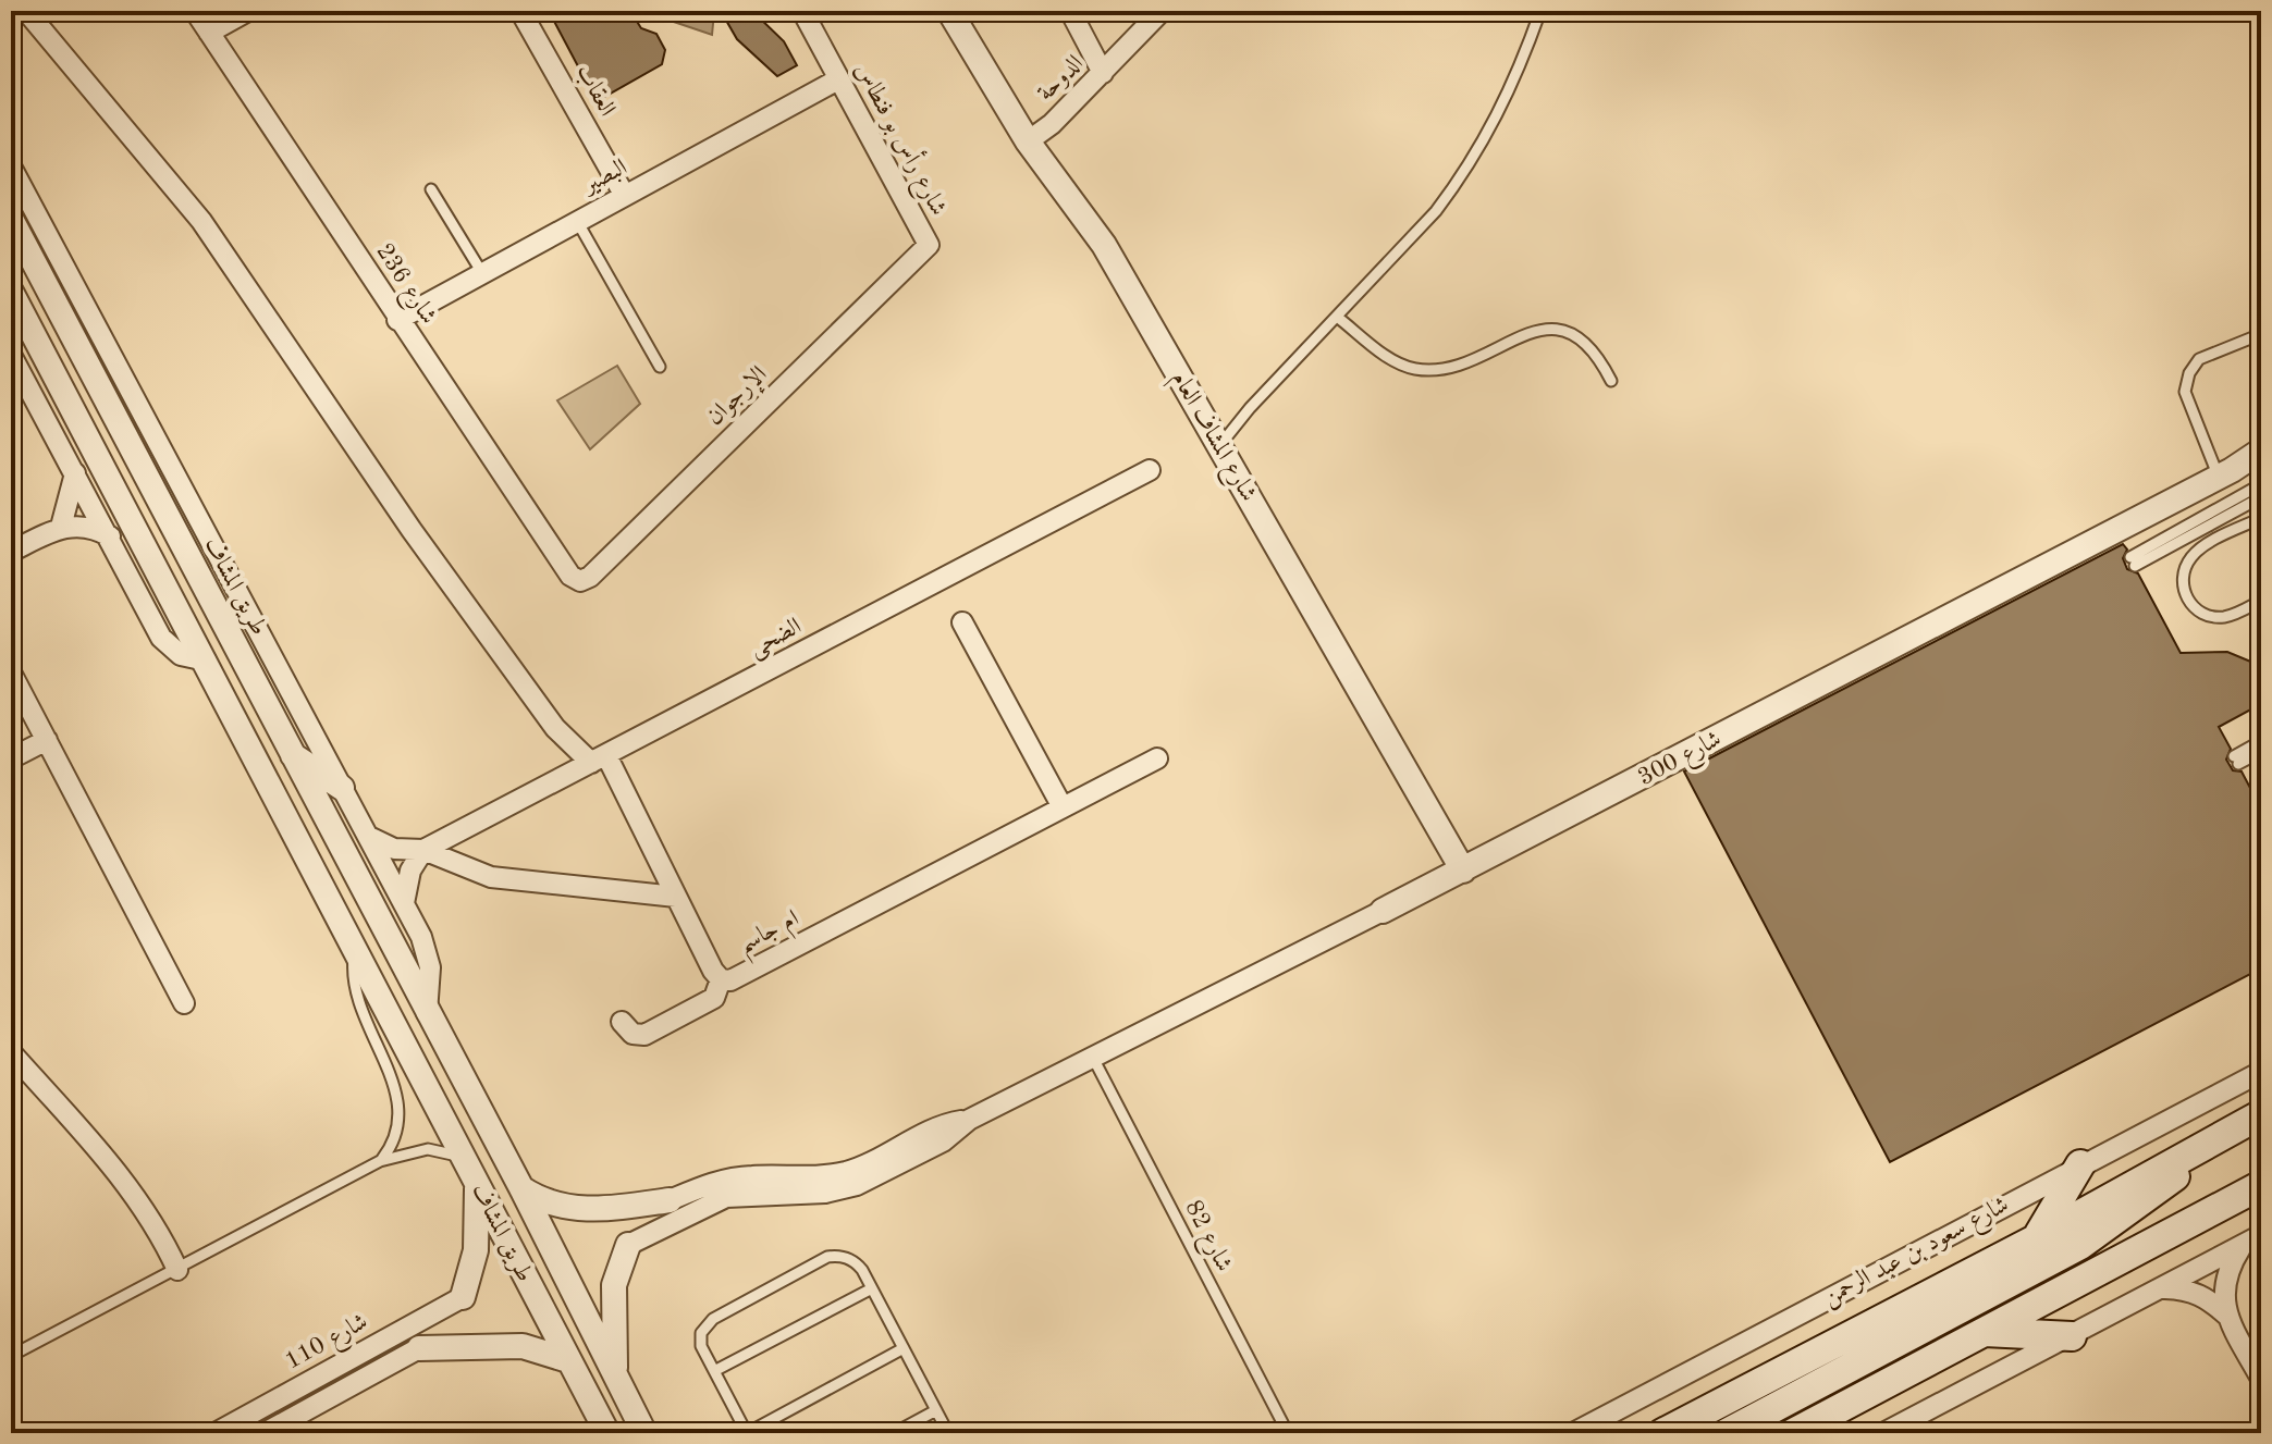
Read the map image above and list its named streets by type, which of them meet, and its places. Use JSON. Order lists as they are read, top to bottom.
{
  "streets": {
    "main road": ["شارع سعود بن عبد الرحمن"],
    "street": [
      "الدوحة",
      "العقاب",
      "شارع رأس بو فنطاس",
      "البصير",
      "شارع 236",
      "الإرجوان",
      "شارع المشاف العام",
      "طريق المشاف",
      "الضحى",
      "شارع 300",
      "ام جاسم",
      "شارع 110"
    ],
    "lane": ["شارع 82"]
  },
  "crossings": [
    ["الدوحة", "شارع المشاف العام"],
    ["العقاب", "البصير"],
    ["شارع رأس بو فنطاس", "البصير"],
    ["شارع رأس بو فنطاس", "الإرجوان"],
    ["البصير", "شارع 236"],
    ["شارع 236", "الإرجوان"],
    ["شارع المشاف العام", "شارع 300"],
    ["الضحى", "ام جاسم"],
    ["شارع 300", "شارع 82"]
  ]
}
